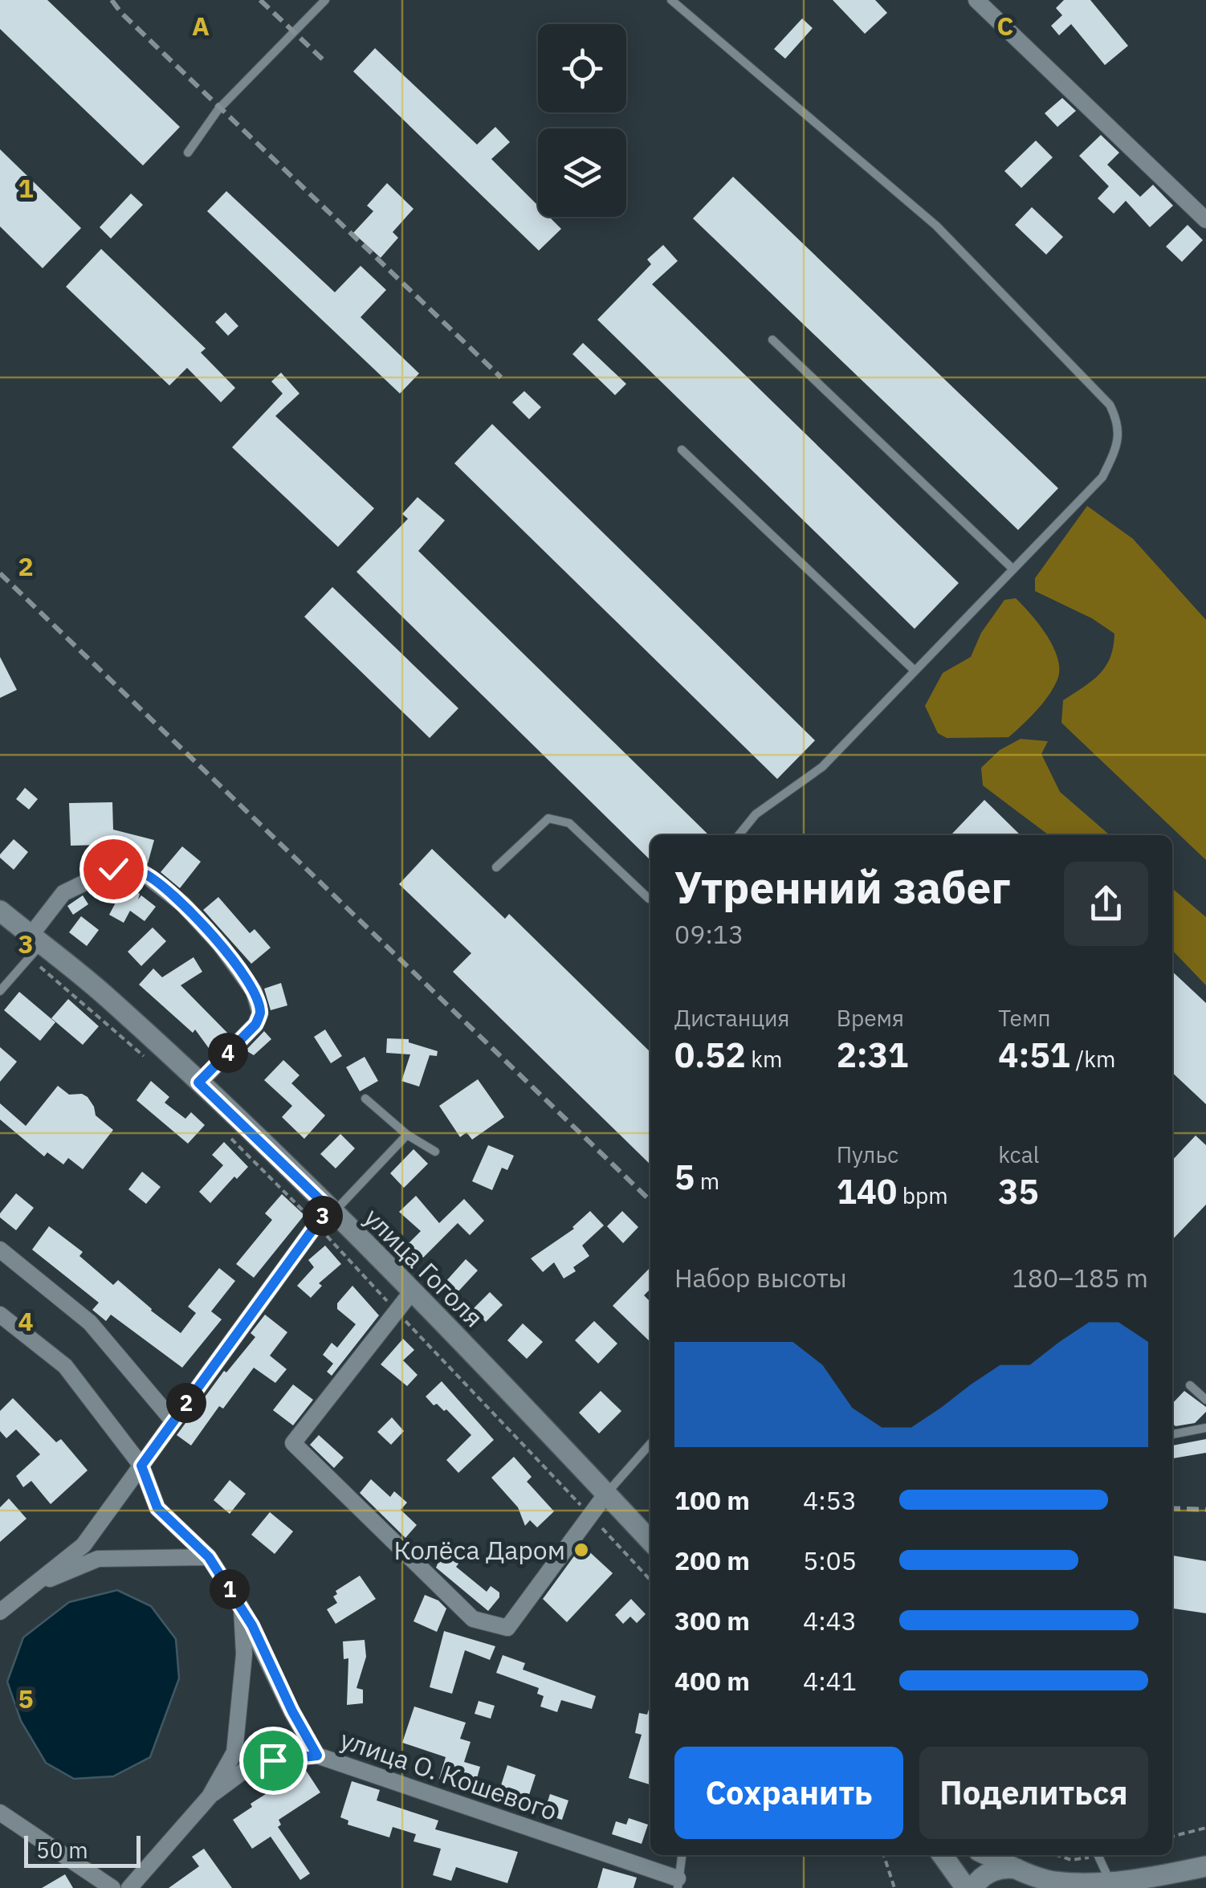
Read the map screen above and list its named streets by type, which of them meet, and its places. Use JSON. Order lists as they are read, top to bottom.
{
  "streets": {
    "main road": ["улица Гоголя"],
    "street": ["улица О. Кошевого"]
  },
  "places": ["Колёса Даром"],
  "scale_bar": "50 m",
  "page": {
    "heading": ["Утренний забег", "09:13"],
    "stats": [
      ["Дистанция", "0.52 km"],
      ["Время", "2:31"],
      ["Темп", "4:51 /km"],
      ["5 m"],
      ["Пульс", "140 bpm"],
      ["kcal", "35"]
    ],
    "pins": [
      "4",
      "3",
      "2",
      "1"
    ],
    "chart": ["Набор высоты", "180–185 m"],
    "list": [
      {
        "name": "100 m",
        "note": "4:53"
      },
      {
        "name": "200 m",
        "note": "5:05"
      },
      {
        "name": "300 m",
        "note": "4:43"
      },
      {
        "name": "400 m",
        "note": "4:41"
      }
    ],
    "buttons": ["Сохранить", "Поделиться"],
    "scale": "50 m"
  },
  "grid": {
    "columns": ["A", "C"],
    "rows": [
      "1",
      "2",
      "3",
      "4",
      "5"
    ]
  }
}
